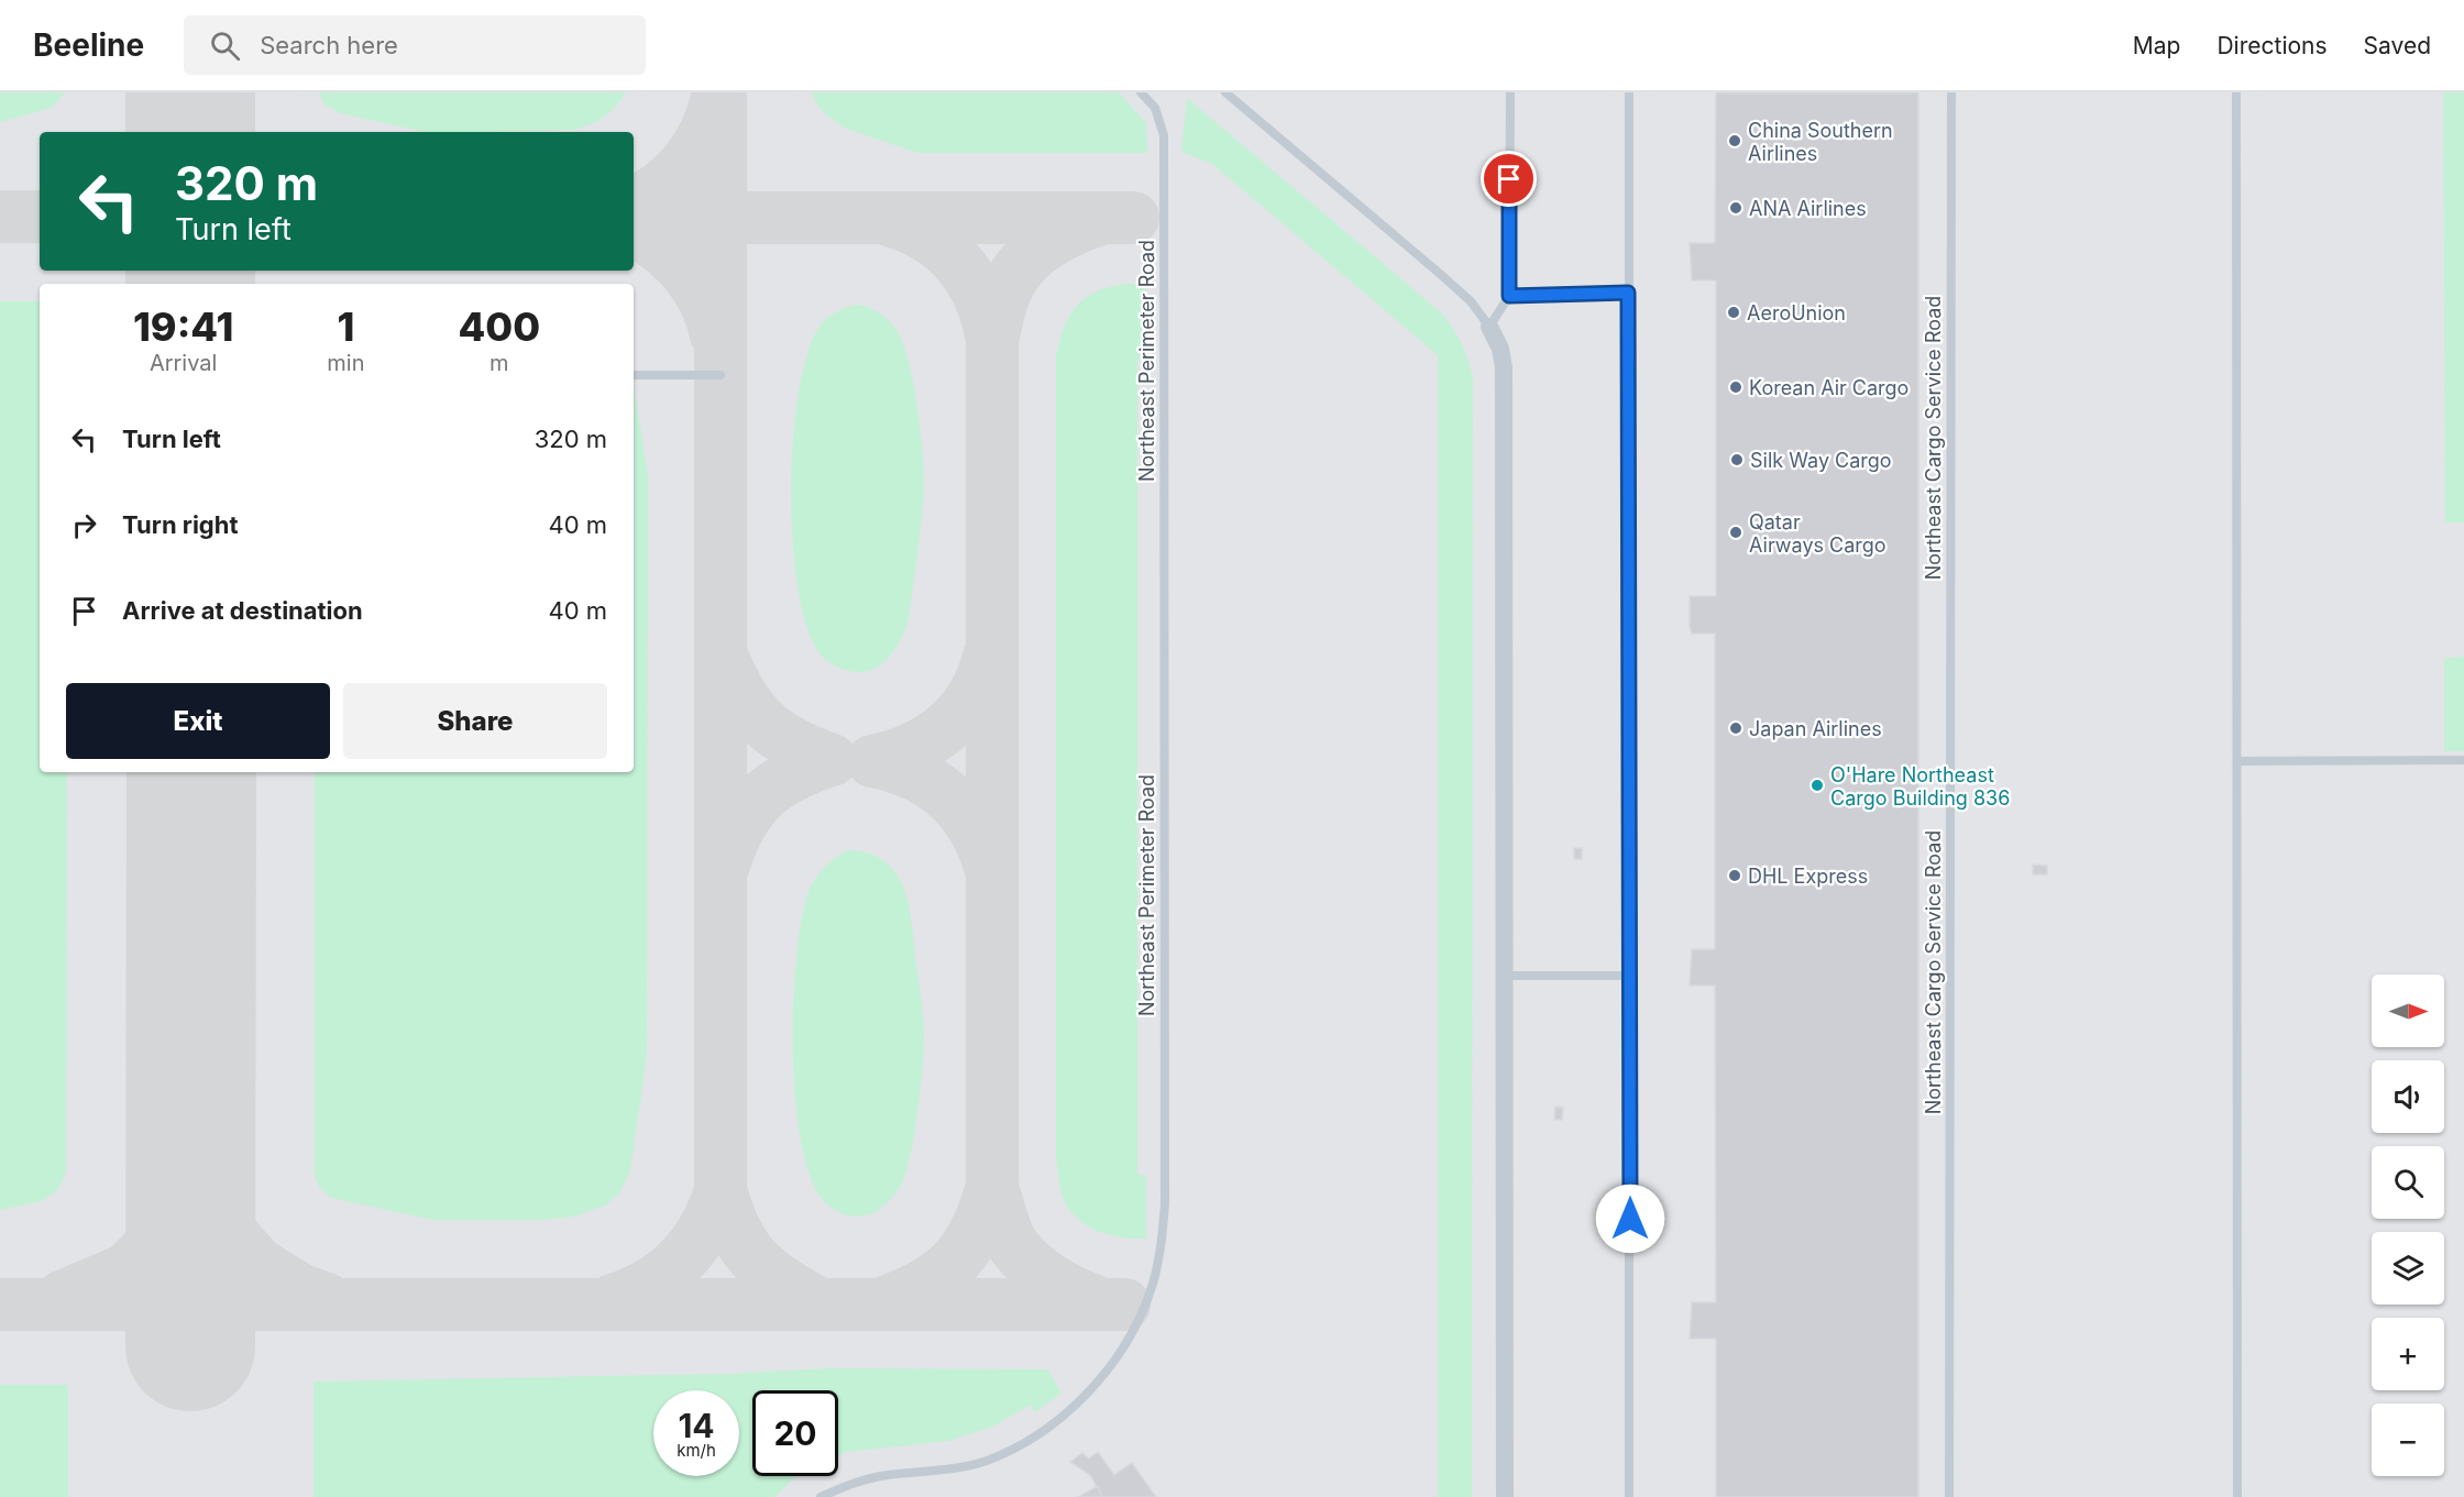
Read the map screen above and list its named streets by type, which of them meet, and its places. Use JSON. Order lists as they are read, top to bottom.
{
  "streets": {
    "lane": ["Northeast Perimeter Road", "Northeast Cargo Service Road"]
  },
  "places": [
    "China Southern Airlines",
    "ANA Airlines",
    "AeroUnion",
    "Korean Air Cargo",
    "Silk Way Cargo",
    "Qatar Airways Cargo",
    "Japan Airlines",
    "O'Hare Northeast Cargo Building 836",
    "DHL Express"
  ],
  "north": "right",
  "page": {
    "header": "Beeline",
    "search": "Search here",
    "nav": ["Map", "Directions", "Saved"],
    "turn": ["320 m", "Turn left"],
    "eta": [
      "19:41",
      "Arrival",
      "1",
      "min",
      "400",
      "m"
    ],
    "list": [
      {
        "name": "Turn left",
        "value": "320 m"
      },
      {
        "name": "Turn right",
        "value": "40 m"
      },
      {
        "name": "Arrive at destination",
        "value": "40 m"
      }
    ],
    "buttons": ["Exit", "Share"],
    "map_buttons": ["+", "−"],
    "speed": "14 km/h",
    "limit": "20"
  }
}
